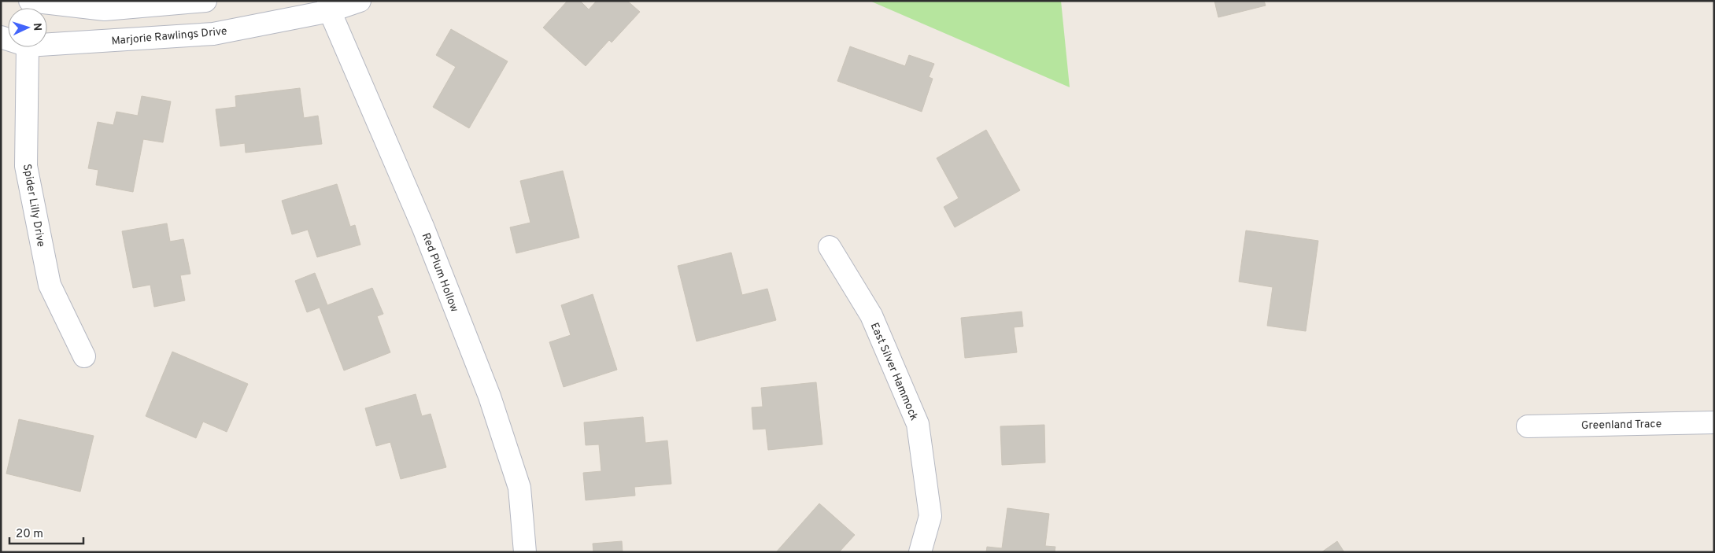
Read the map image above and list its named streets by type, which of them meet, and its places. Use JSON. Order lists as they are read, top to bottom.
{
  "streets": {
    "street": [
      "Marjorie Rawlings Drive",
      "Spider Lilly Drive",
      "Red Plum Hollow",
      "East Silver Hammock",
      "Greenland Trace"
    ]
  },
  "crossings": [
    ["Marjorie Rawlings Drive", "Red Plum Hollow"]
  ],
  "scale_bar": "20 m",
  "north": "right"
}
